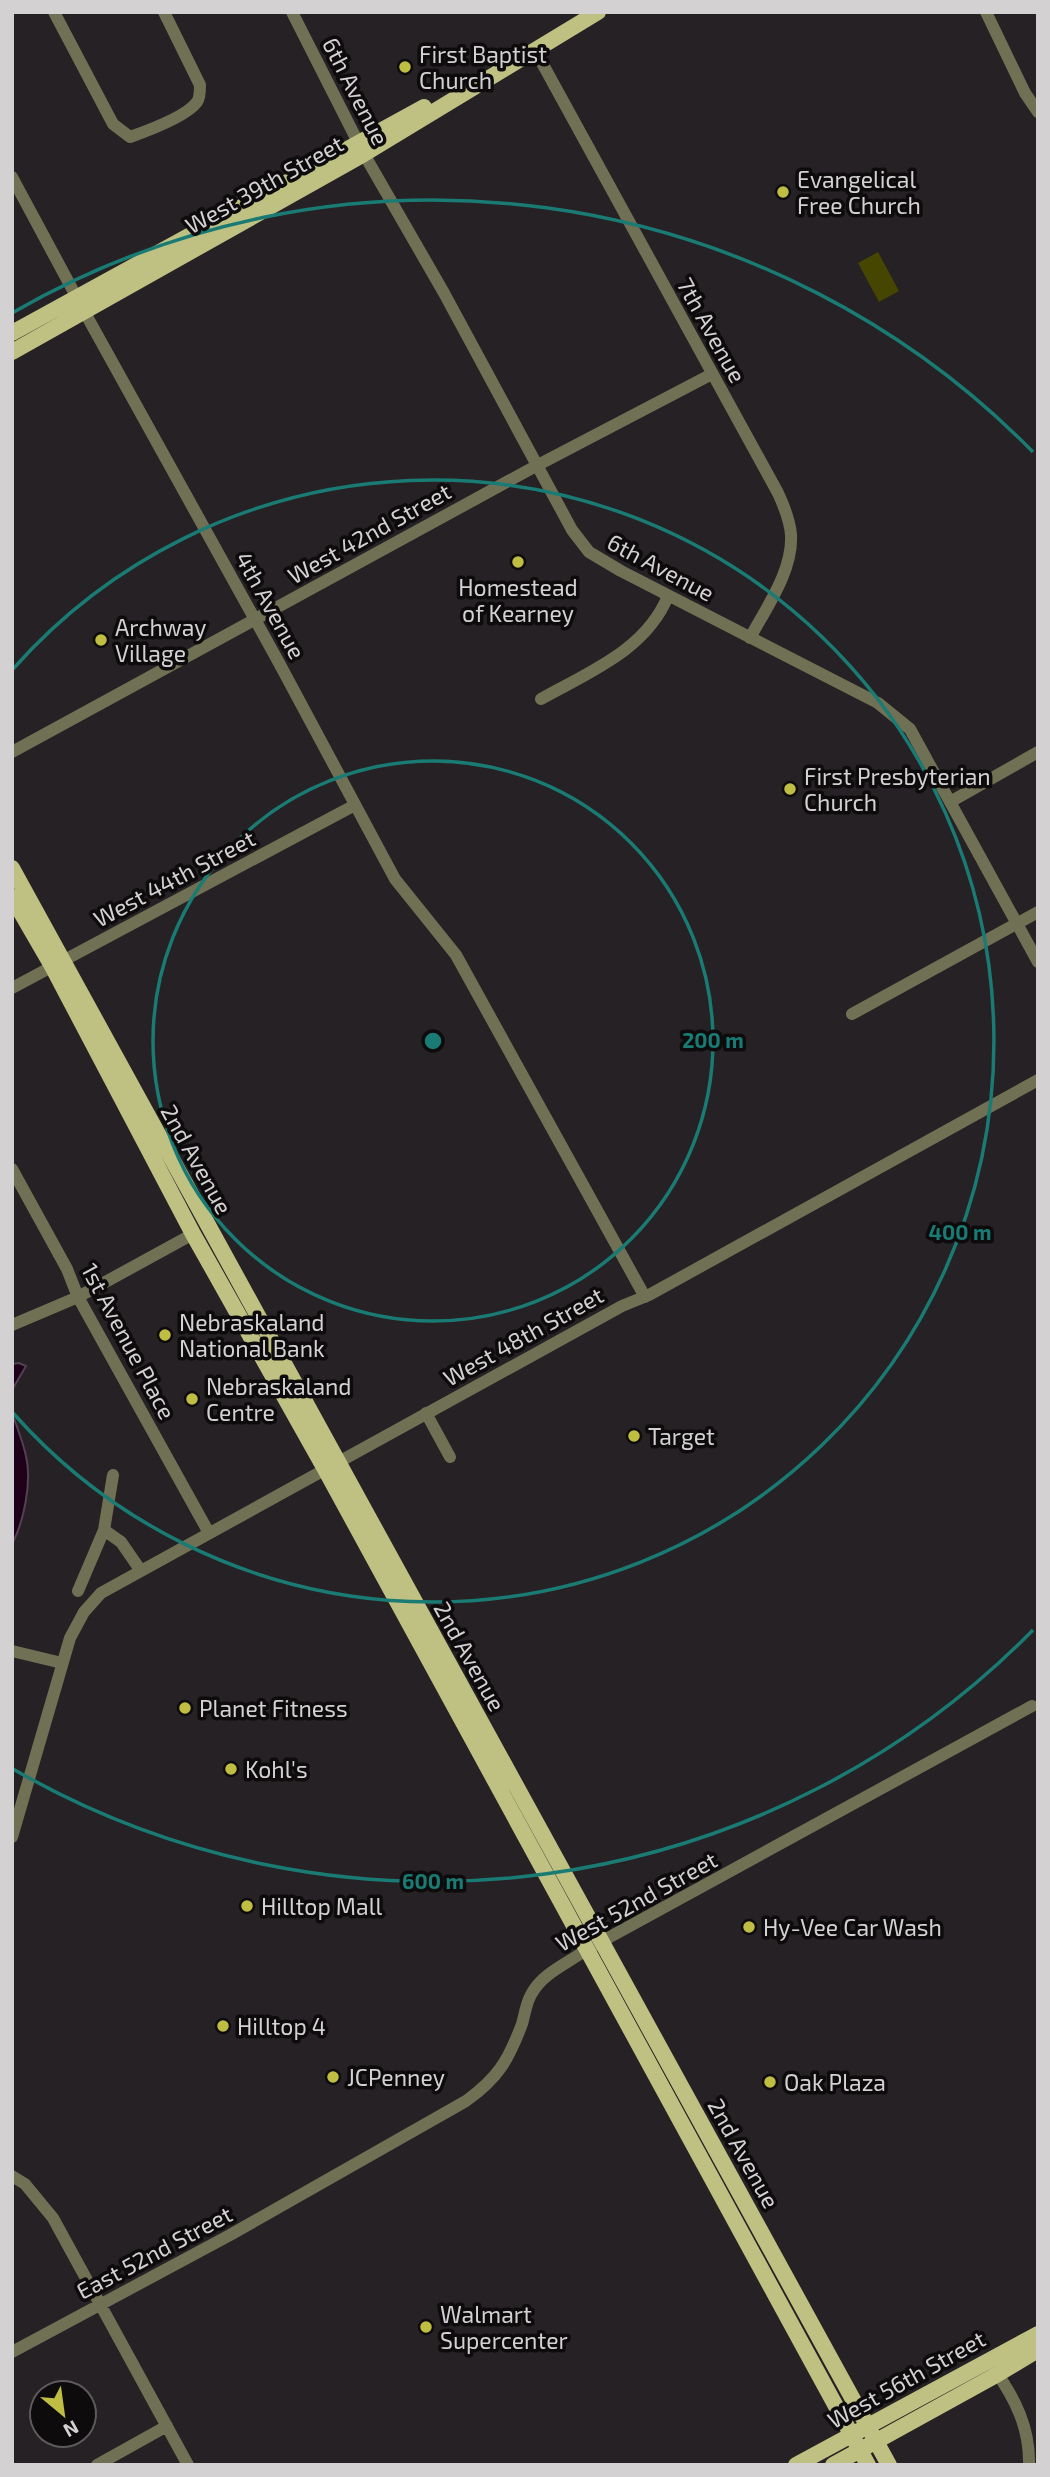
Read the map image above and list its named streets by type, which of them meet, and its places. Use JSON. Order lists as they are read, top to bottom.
{
  "streets": {
    "main road": ["West 39th Street", "2nd Avenue", "West 56th Street"],
    "street": [
      "6th Avenue",
      "7th Avenue",
      "West 42nd Street",
      "4th Avenue",
      "West 44th Street",
      "West 48th Street",
      "1st Avenue Place",
      "West 52nd Street",
      "East 52nd Street"
    ]
  },
  "crossings": [
    ["6th Avenue", "West 39th Street"],
    ["6th Avenue", "7th Avenue"],
    ["6th Avenue", "West 42nd Street"],
    ["West 39th Street", "7th Avenue"],
    ["West 39th Street", "4th Avenue"],
    ["7th Avenue", "West 42nd Street"],
    ["West 42nd Street", "4th Avenue"],
    ["4th Avenue", "West 44th Street"],
    ["4th Avenue", "West 48th Street"],
    ["West 44th Street", "2nd Avenue"],
    ["2nd Avenue", "West 48th Street"],
    ["2nd Avenue", "West 52nd Street"],
    ["2nd Avenue", "West 56th Street"],
    ["West 48th Street", "1st Avenue Place"],
    ["West 52nd Street", "East 52nd Street"]
  ],
  "places": [
    "First Baptist Church",
    "Evangelical Free Church",
    "Homestead of Kearney",
    "Archway Village",
    "First Presbyterian Church",
    "Nebraskaland National Bank",
    "Nebraskaland Centre",
    "Target",
    "Planet Fitness",
    "Kohl's",
    "Hilltop Mall",
    "Hy-Vee Car Wash",
    "Hilltop 4",
    "JCPenney",
    "Oak Plaza",
    "Walmart Supercenter"
  ],
  "north": "bottom right",
  "rings": ["200 m", "400 m", "600 m"]
}
